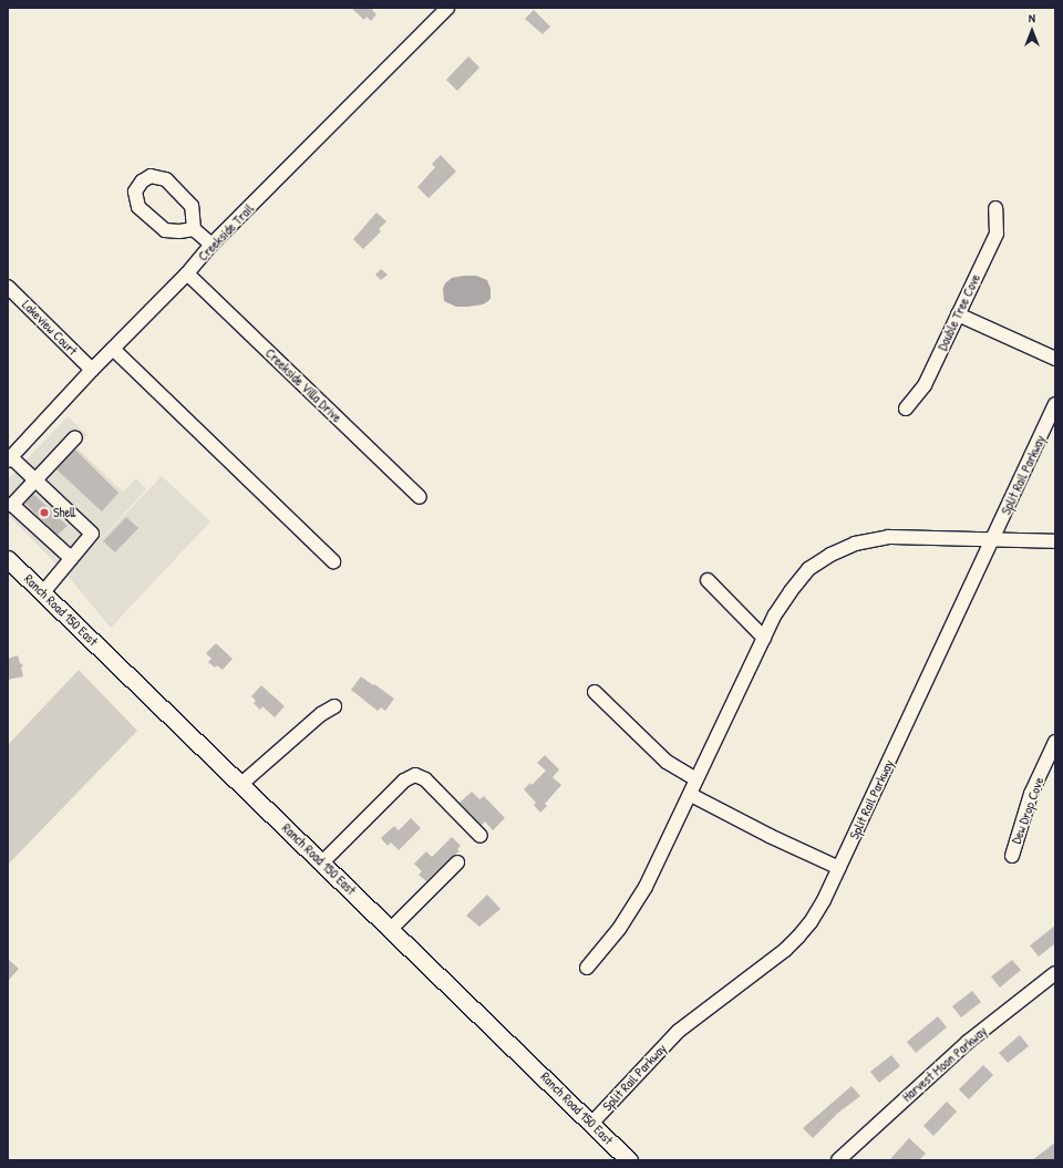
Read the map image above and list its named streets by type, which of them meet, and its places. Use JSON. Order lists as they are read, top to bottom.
{
  "streets": {
    "main road": ["Ranch Road 150 East"],
    "street": [
      "Creekside Trail",
      "Double Tree Cove",
      "Lakeview Court",
      "Creekside Villa Drive",
      "Split Rail Parkway",
      "Dew Drop Cove",
      "Harvest Moon Parkway"
    ]
  },
  "crossings": [
    ["Creekside Trail", "Lakeview Court"],
    ["Creekside Trail", "Creekside Villa Drive"],
    ["Split Rail Parkway", "Ranch Road 150 East"]
  ],
  "places": ["Shell"],
  "north": "top"
}
